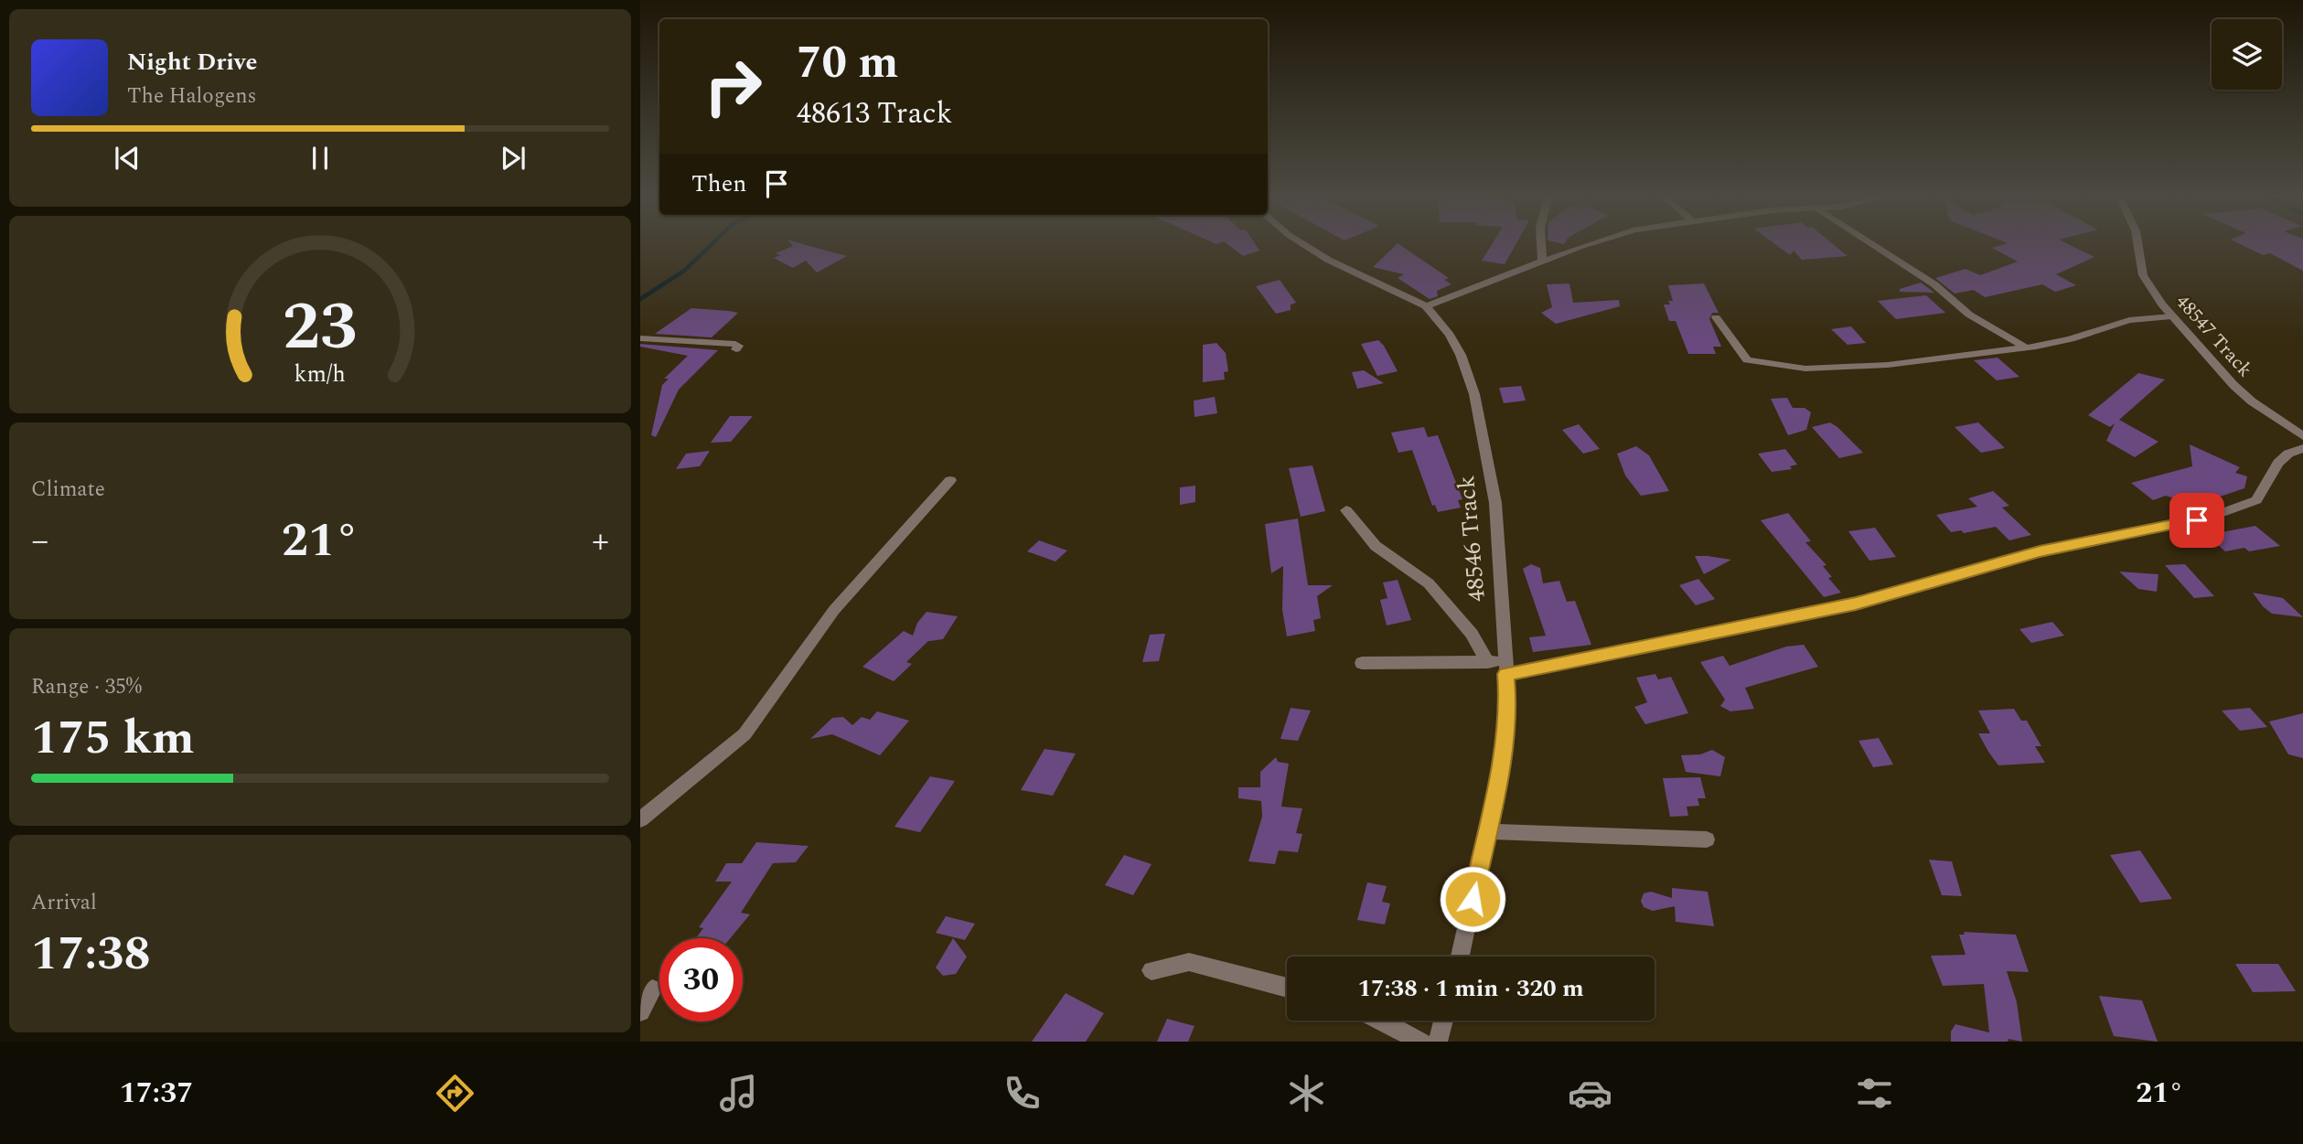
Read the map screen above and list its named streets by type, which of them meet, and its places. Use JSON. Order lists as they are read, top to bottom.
{
  "streets": {
    "street": ["48547 Track", "48546 Track"]
  },
  "page": {
    "turn": ["70 m", "48613 Track"],
    "song": ["Night Drive", "The Halogens"],
    "then": "Then",
    "tile": [
      "Climate",
      ["Range · 35%", "175 km"],
      ["Arrival", "17:38"]
    ],
    "heat": ["−", "21°", "+"],
    "limit": "30",
    "trip": "17:38 · 1 min · 320 m",
    "tabs": ["17:37", "21°"],
    "gauge": ["23", "km/h"]
  }
}
